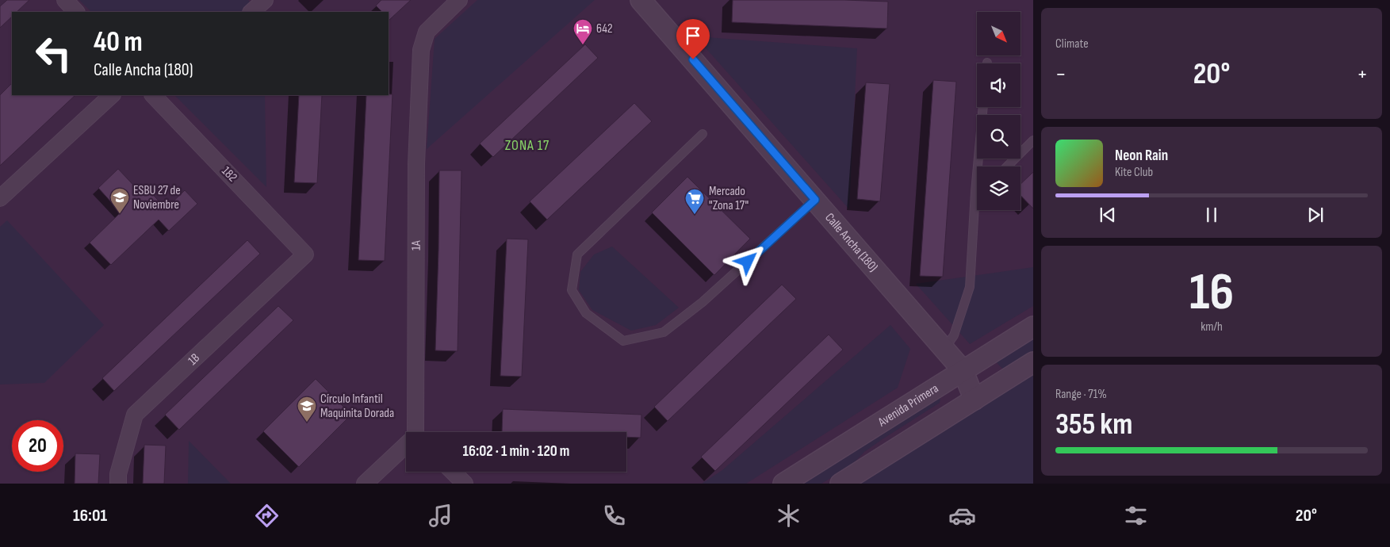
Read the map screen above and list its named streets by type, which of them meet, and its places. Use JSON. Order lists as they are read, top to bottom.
{
  "streets": {
    "street": [
      "182",
      "Calle Ancha (180)",
      "1A",
      "1B",
      "Avenida Primera"
    ]
  },
  "crossings": [
    ["182", "1B"],
    ["Calle Ancha (180)", "Avenida Primera"]
  ],
  "districts": ["ZONA 17"],
  "places": {
    "hotel": ["642"],
    "school or university": ["ESBU 27 de Noviembre", "Círculo Infantil Maquinita Dorada"],
    "supermarket": ["Mercado \"Zona 17\""]
  },
  "north": "bottom right",
  "page": {
    "tile": [
      "Climate",
      ["16", "km/h"],
      ["Range · 71%", "355 km"]
    ],
    "turn": ["40 m", "Calle Ancha (180)"],
    "heat": ["−", "20°", "+"],
    "song": ["Neon Rain", "Kite Club"],
    "limit": "20",
    "trip": "16:02 · 1 min · 120 m",
    "tabs": ["16:01", "20°"]
  }
}
